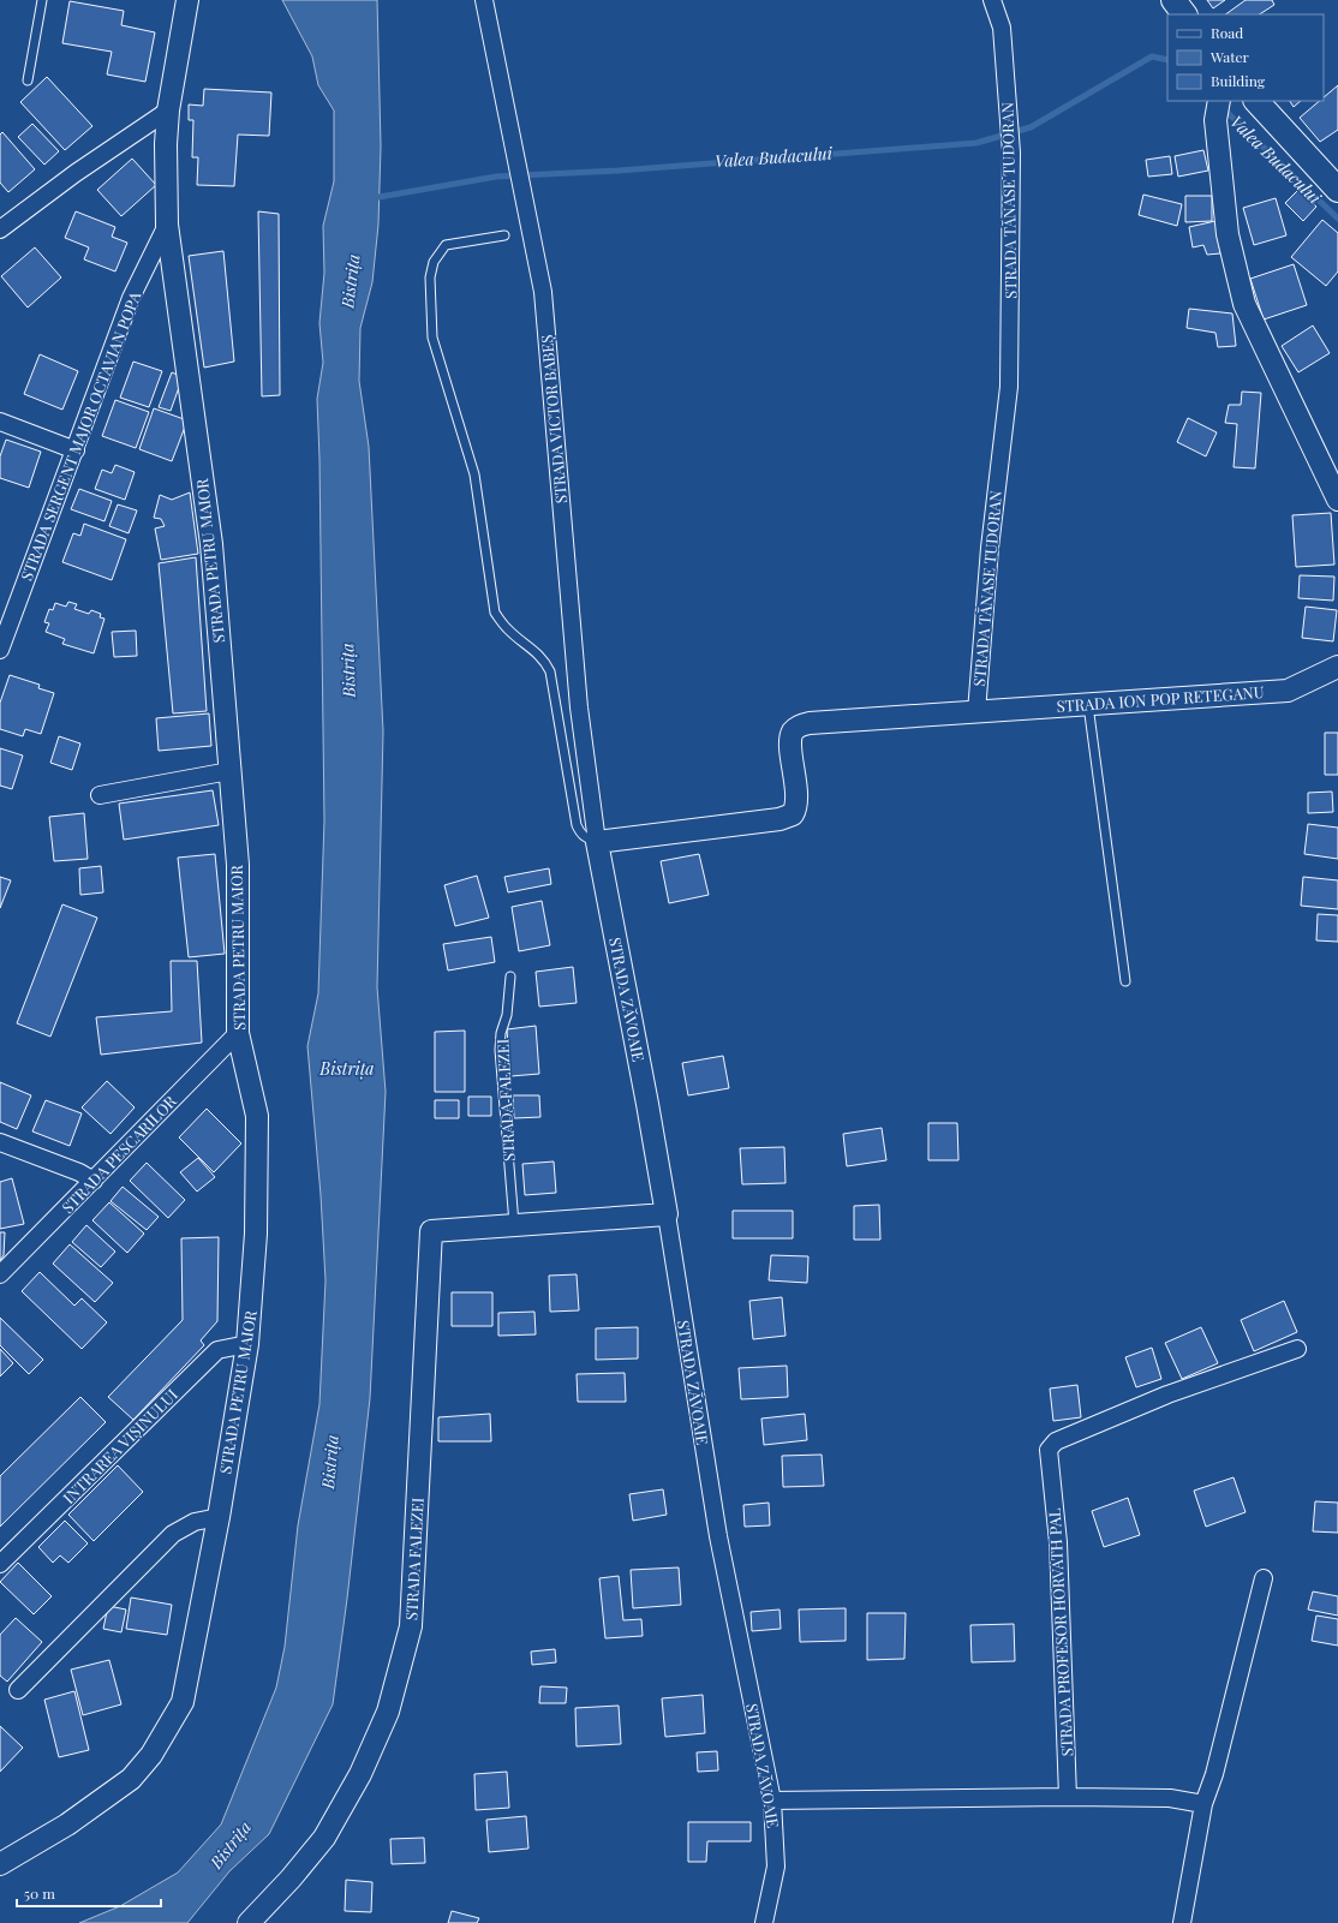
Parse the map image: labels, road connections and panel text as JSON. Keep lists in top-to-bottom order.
{
  "streets": {
    "street": [
      "STRADA TĂNASE TUDORAN",
      "STRADA VICTOR BABEȘ",
      "STRADA SERGENT MAJOR OCTAVIAN POPA",
      "STRADA PETRU MAIOR",
      "STRADA ION POP RETEGANU",
      "STRADA ZĂVOAIE",
      "STRADA FALEZEI",
      "STRADA PESCARILOR",
      "INTRAREA VIȘINULUI",
      "STRADA PROFESOR HORVATH PAL"
    ]
  },
  "crossings": [
    ["STRADA TĂNASE TUDORAN", "STRADA ION POP RETEGANU"],
    ["STRADA VICTOR BABEȘ", "STRADA ZĂVOAIE"],
    ["STRADA SERGENT MAJOR OCTAVIAN POPA", "STRADA PETRU MAIOR"],
    ["STRADA PETRU MAIOR", "STRADA PESCARILOR"],
    ["STRADA PETRU MAIOR", "INTRAREA VIȘINULUI"],
    ["STRADA ZĂVOAIE", "STRADA FALEZEI"]
  ],
  "water": ["Valea Budacului", "Bistrița"],
  "legend": ["Road", "Water", "Building"],
  "scale_bar": "50 m"
}
